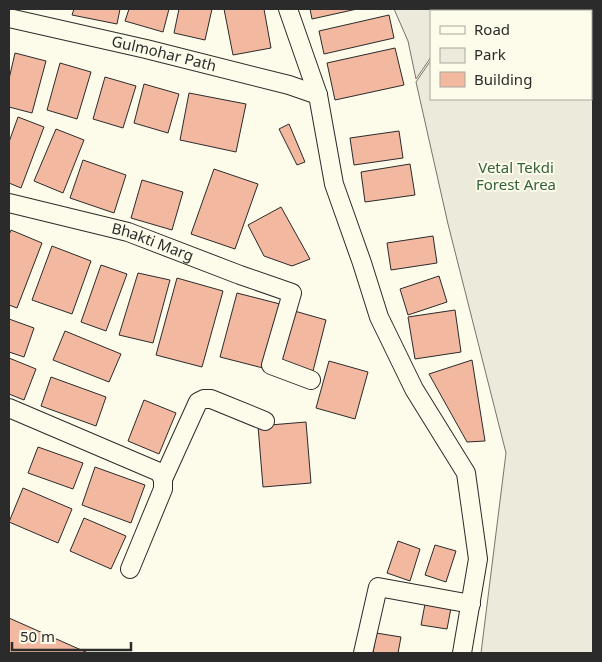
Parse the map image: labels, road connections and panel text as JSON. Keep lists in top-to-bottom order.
{
  "streets": {
    "street": ["Gulmohar Path", "Bhakti Marg"]
  },
  "parks": ["Vetal Tekdi Forest Area"],
  "legend": ["Road", "Park", "Building"],
  "scale_bar": "50 m"
}
